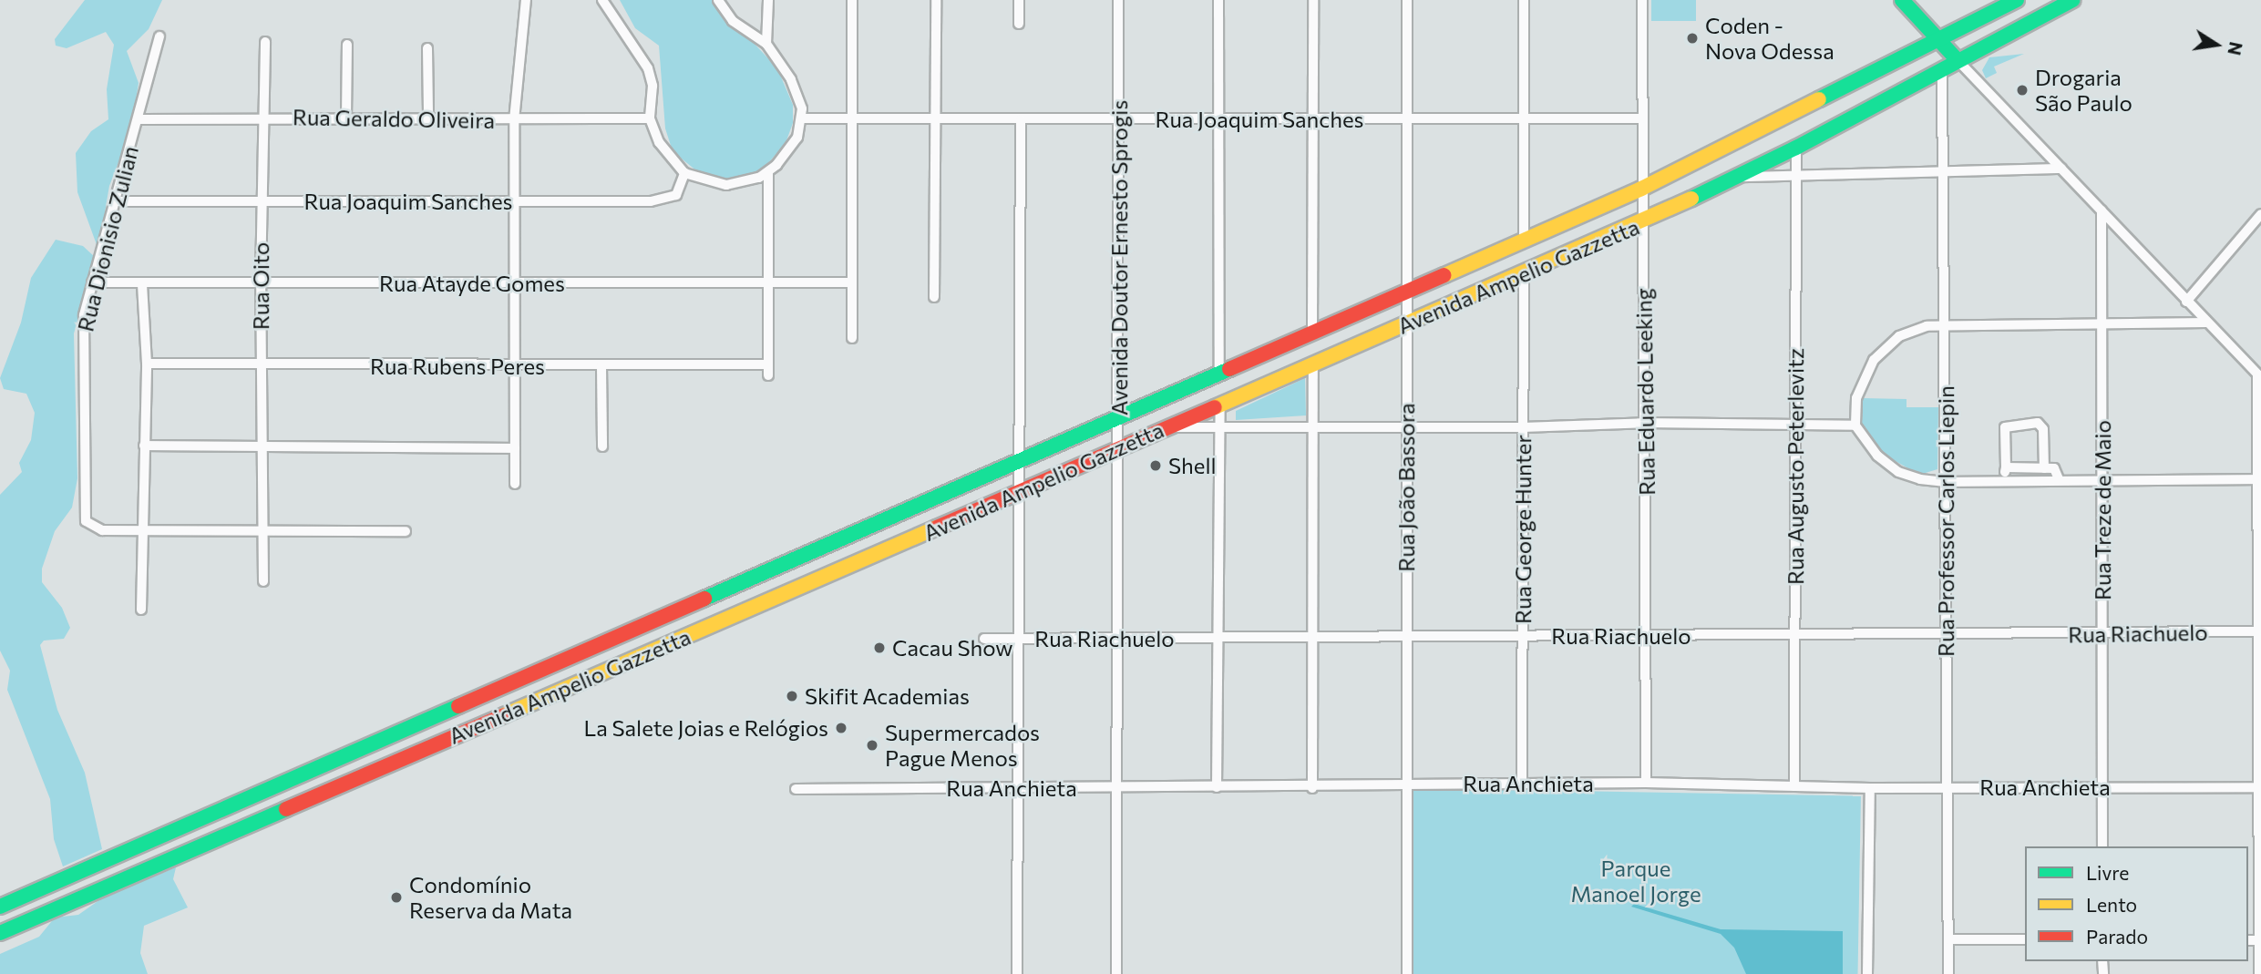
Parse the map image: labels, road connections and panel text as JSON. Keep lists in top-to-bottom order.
{
  "streets": {
    "main road": ["Avenida Ampelio Gazzetta"],
    "street": [
      "Rua Geraldo Oliveira",
      "Rua Joaquim Sanches",
      "Rua Dionisio Zulian",
      "Avenida Doutor Ernesto Sprogis",
      "Rua Atayde Gomes",
      "Rua Oito",
      "Rua Rubens Peres",
      "Rua Eduardo Leeking",
      "Rua Augusto Peterlevitz",
      "Rua João Bassora",
      "Rua Treze de Maio",
      "Rua Professor Carlos Liepin",
      "Rua George Hunter",
      "Rua Riachuelo",
      "Rua Anchieta"
    ]
  },
  "crossings": [
    ["Rua Geraldo Oliveira", "Rua Dionisio Zulian"],
    ["Rua Geraldo Oliveira", "Rua Oito"],
    ["Rua Joaquim Sanches", "Rua Dionisio Zulian"],
    ["Rua Joaquim Sanches", "Avenida Doutor Ernesto Sprogis"],
    ["Rua Joaquim Sanches", "Rua Oito"],
    ["Rua Joaquim Sanches", "Rua Eduardo Leeking"],
    ["Rua Joaquim Sanches", "Rua João Bassora"],
    ["Rua Dionisio Zulian", "Rua Atayde Gomes"],
    ["Avenida Doutor Ernesto Sprogis", "Avenida Ampelio Gazzetta"],
    ["Avenida Doutor Ernesto Sprogis", "Rua Riachuelo"],
    ["Avenida Doutor Ernesto Sprogis", "Rua Anchieta"],
    ["Avenida Ampelio Gazzetta", "Rua Eduardo Leeking"],
    ["Avenida Ampelio Gazzetta", "Rua Augusto Peterlevitz"],
    ["Avenida Ampelio Gazzetta", "Rua João Bassora"],
    ["Avenida Ampelio Gazzetta", "Rua Professor Carlos Liepin"],
    ["Avenida Ampelio Gazzetta", "Rua George Hunter"],
    ["Rua Atayde Gomes", "Rua Oito"],
    ["Rua Oito", "Rua Rubens Peres"],
    ["Rua Eduardo Leeking", "Rua Riachuelo"],
    ["Rua Eduardo Leeking", "Rua Anchieta"],
    ["Rua Augusto Peterlevitz", "Rua Riachuelo"],
    ["Rua Augusto Peterlevitz", "Rua Anchieta"],
    ["Rua João Bassora", "Rua Riachuelo"],
    ["Rua João Bassora", "Rua Anchieta"],
    ["Rua Treze de Maio", "Rua Riachuelo"],
    ["Rua Treze de Maio", "Rua Anchieta"],
    ["Rua Professor Carlos Liepin", "Rua Riachuelo"],
    ["Rua Professor Carlos Liepin", "Rua Anchieta"],
    ["Rua George Hunter", "Rua Riachuelo"],
    ["Rua George Hunter", "Rua Anchieta"]
  ],
  "parks": ["Parque Manoel Jorge"],
  "places": [
    "Coden - Nova Odessa",
    "Drogaria São Paulo",
    "Shell",
    "Cacau Show",
    "Skifit Academias",
    "La Salete Joias e Relógios",
    "Supermercados Pague Menos",
    "Condomínio Reserva da Mata"
  ],
  "legend": ["Livre", "Lento", "Parado"],
  "north": "right"
}
